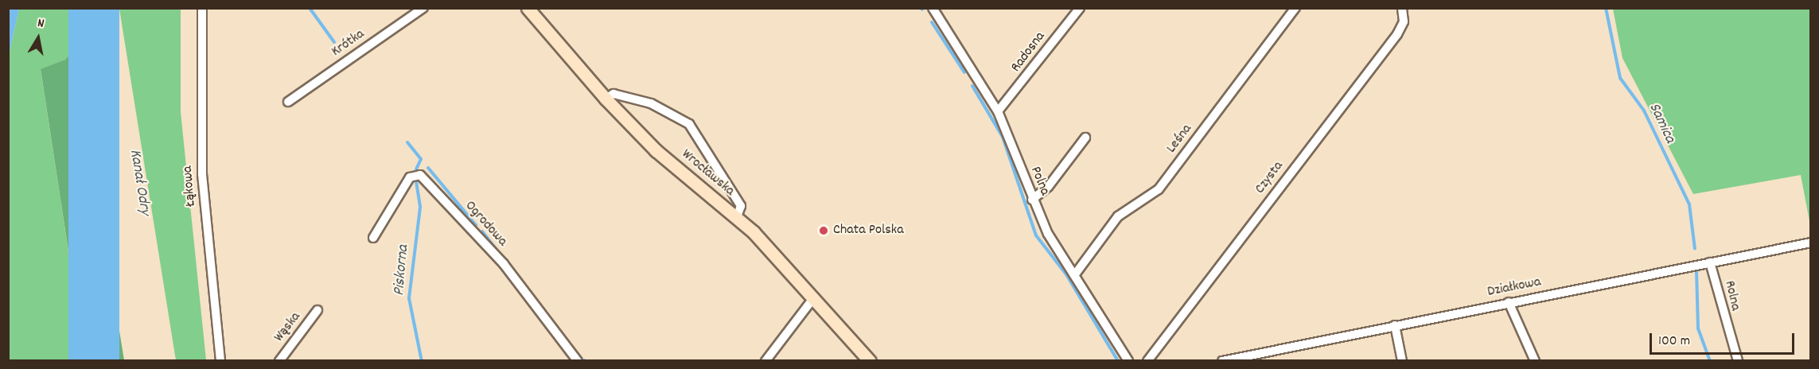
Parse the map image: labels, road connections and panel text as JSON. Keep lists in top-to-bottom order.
{
  "streets": {
    "main road": ["Wrocławska"],
    "street": [
      "Krótka",
      "Radosna",
      "Leśna",
      "Czysta",
      "Polna",
      "Łąkowa",
      "Ogrodowa",
      "Działkowa",
      "Rolna",
      "Wąska"
    ]
  },
  "crossings": [
    ["Radosna", "Polna"],
    ["Leśna", "Polna"],
    ["Działkowa", "Rolna"]
  ],
  "water": ["Samica", "Kanał Odry", "Piskorna"],
  "places": ["Chata Polska"],
  "scale_bar": "100 m",
  "north": "top"
}
